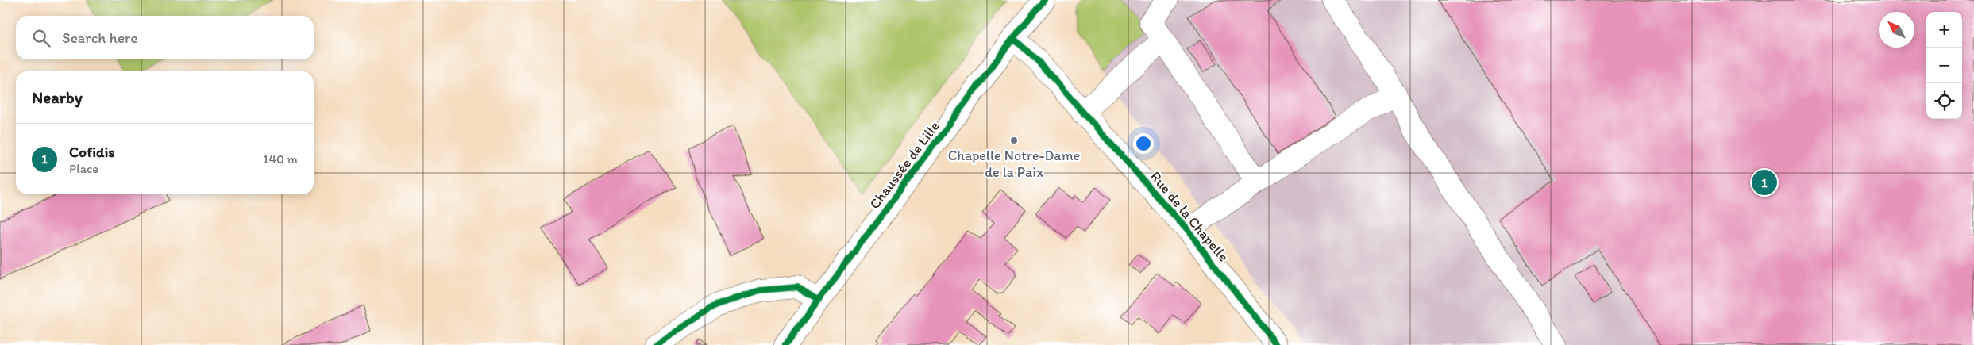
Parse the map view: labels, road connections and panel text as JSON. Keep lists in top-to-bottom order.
{
  "streets": {
    "street": ["Chaussée de Lille", "Rue de la Chapelle"]
  },
  "crossings": [
    ["Chaussée de Lille", "Rue de la Chapelle"]
  ],
  "places": ["Chapelle Notre-Dame de la Paix"],
  "north": "top left",
  "page": {
    "map_buttons": ["+", "−"],
    "search": "Search here",
    "heading": "Nearby",
    "list": [
      {
        "mark": "1",
        "name": "Cofidis",
        "note": "Place",
        "value": "140 m"
      }
    ],
    "pins": "1"
  }
}
